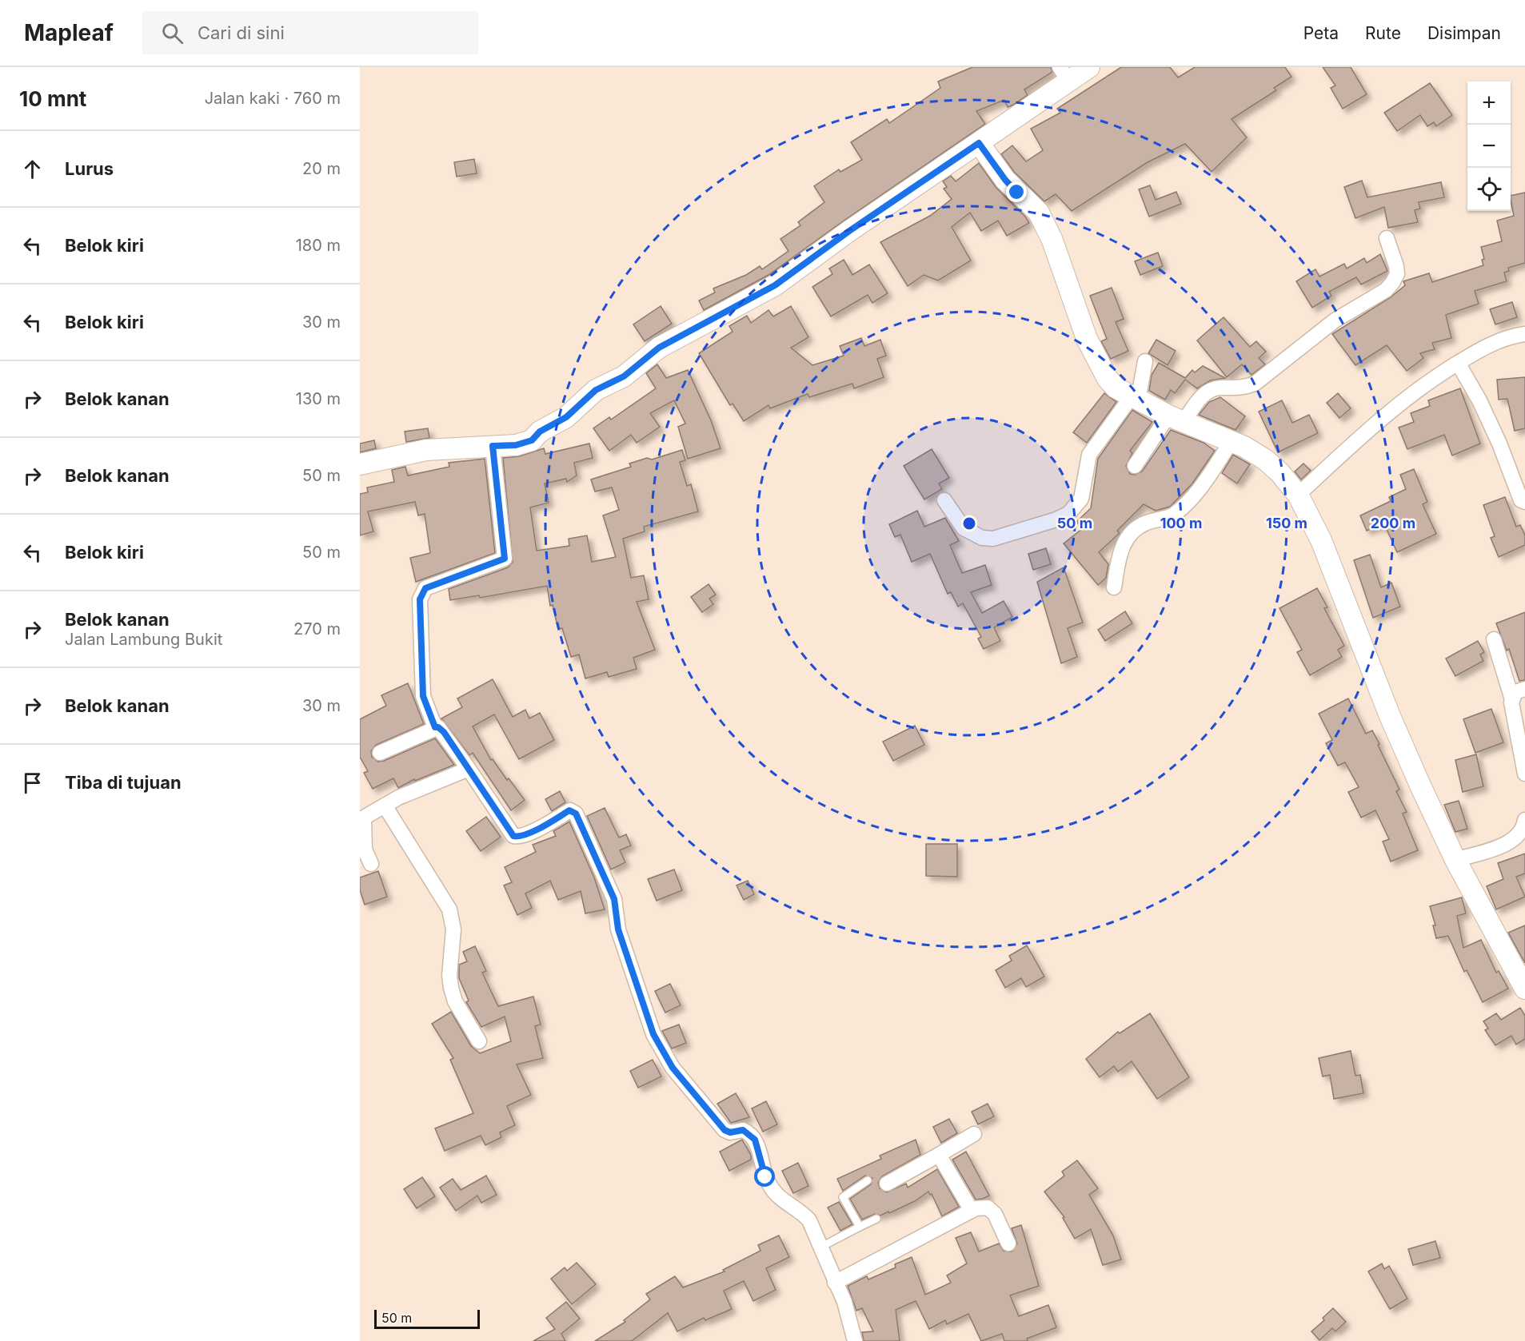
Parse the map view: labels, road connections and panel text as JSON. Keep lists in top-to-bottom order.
{
  "scale_bar": "50 m",
  "page": {
    "header": "Mapleaf",
    "search": "Cari di sini",
    "nav": ["Peta", "Rute", "Disimpan"],
    "heading": ["10 mnt", "Jalan kaki · 760 m"],
    "map_buttons": ["+", "−"],
    "list": [
      ["Lurus", "20 m"],
      ["Belok kiri", "180 m"],
      ["Belok kiri", "30 m"],
      ["Belok kanan", "130 m"],
      ["Belok kanan", "50 m"],
      ["Belok kiri", "50 m"],
      ["Belok kanan", "Jalan Lambung Bukit", "270 m"],
      ["Belok kanan", "30 m"],
      "Tiba di tujuan"
    ],
    "scale": "50 m"
  },
  "rings": [
    "50 m",
    "100 m",
    "150 m",
    "200 m"
  ]
}
